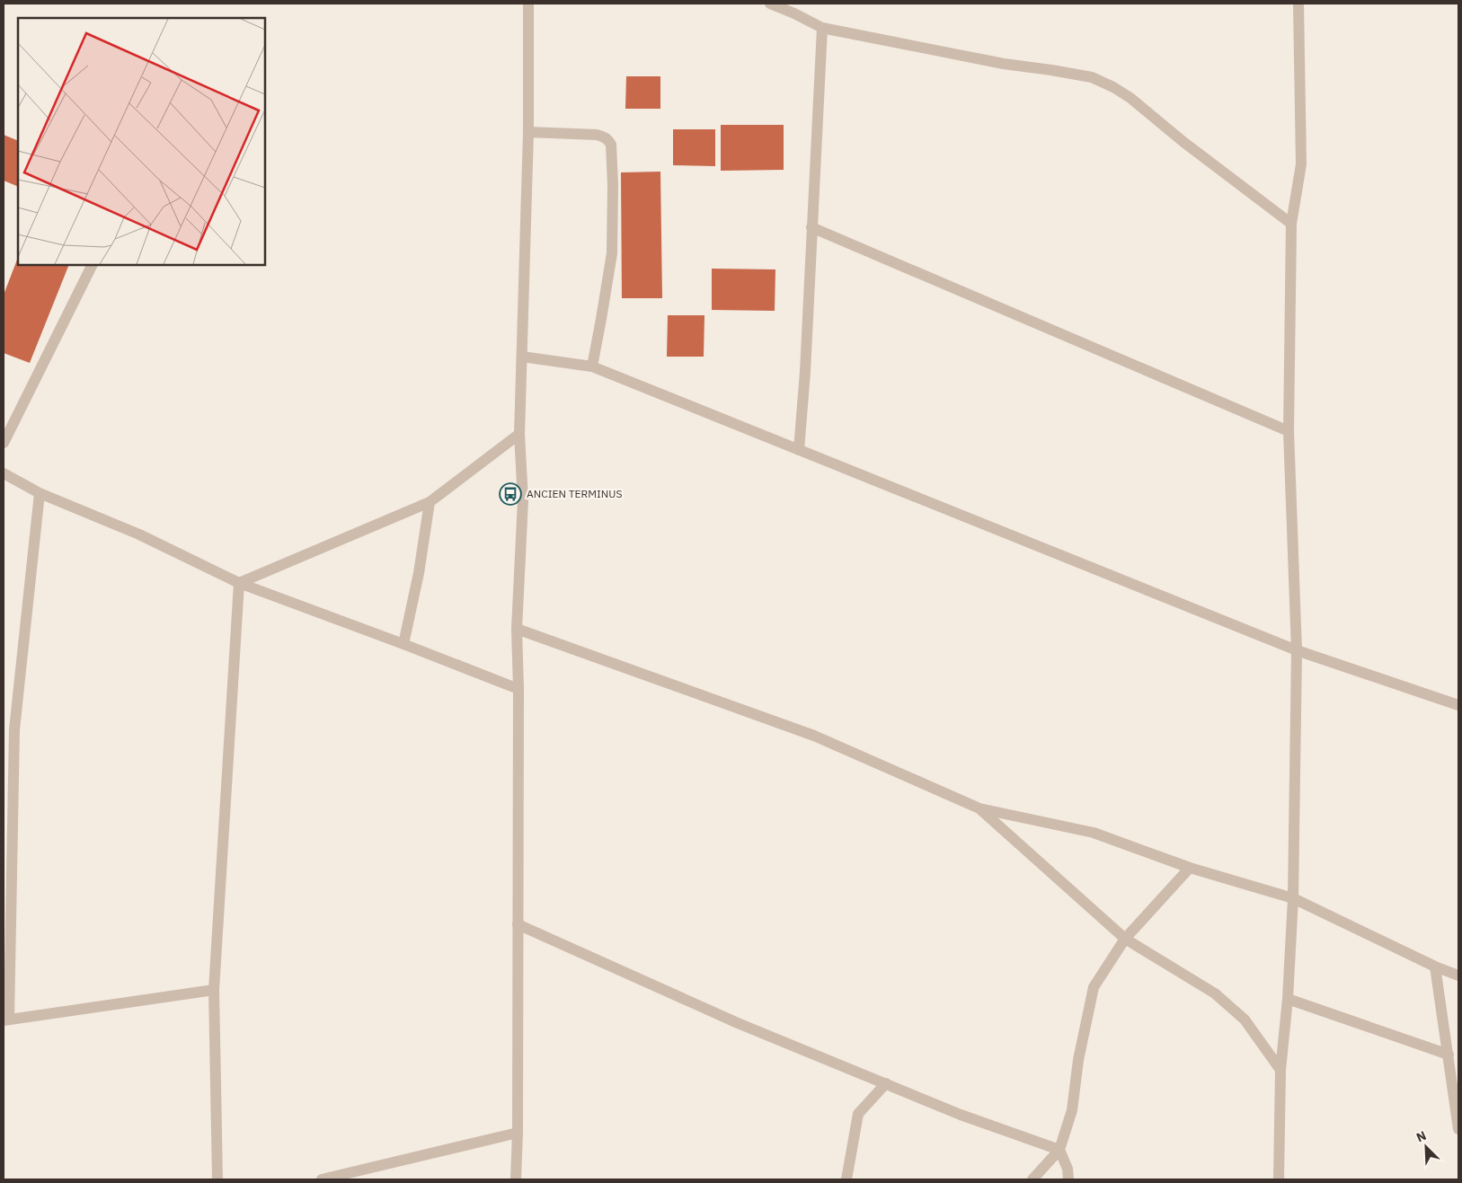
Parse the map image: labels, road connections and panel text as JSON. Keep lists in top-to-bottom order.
{
  "places": {
    "bus stop": ["ANCIEN TERMINUS"]
  },
  "north": "top left"
}
